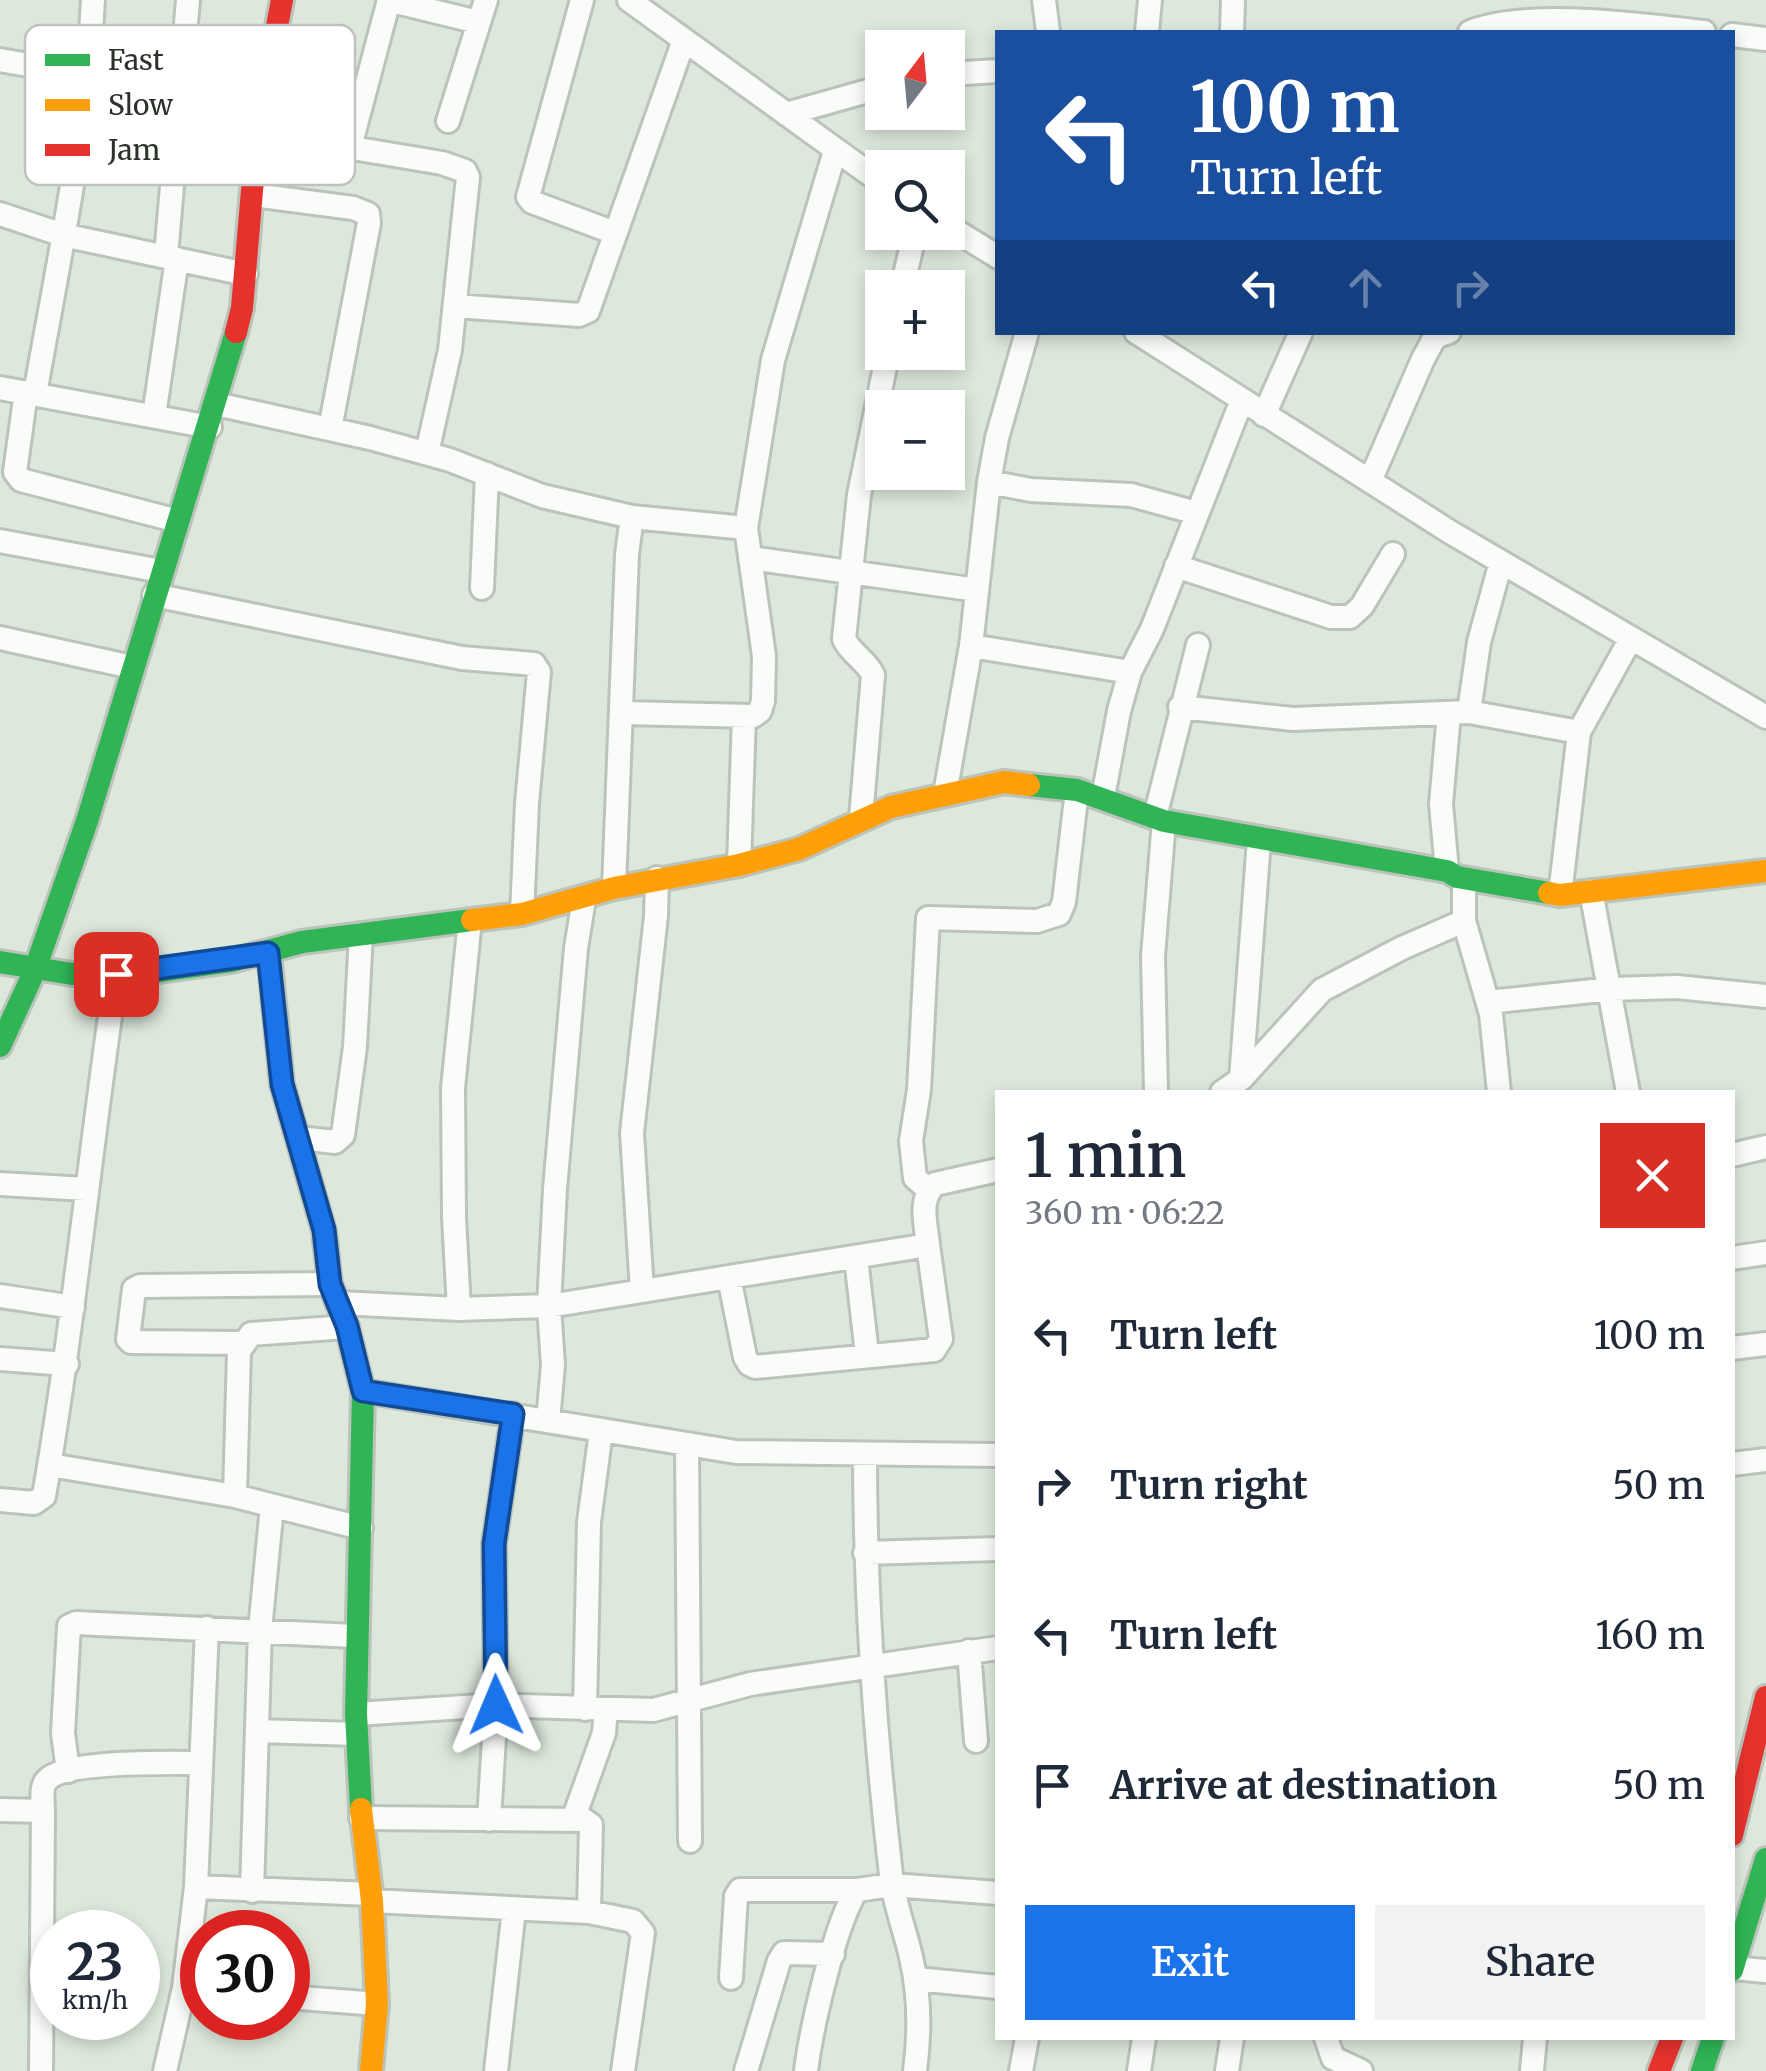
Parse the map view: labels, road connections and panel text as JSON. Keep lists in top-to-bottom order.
{
  "legend": ["Fast", "Slow", "Jam"],
  "north": "top",
  "page": {
    "map_buttons": ["+", "−"],
    "turn": ["100 m", "Turn left"],
    "heading": ["1 min", "360 m · 06:22"],
    "list": [
      {
        "name": "Turn left",
        "value": "100 m"
      },
      {
        "name": "Turn right",
        "value": "50 m"
      },
      {
        "name": "Turn left",
        "value": "160 m"
      },
      {
        "name": "Arrive at destination",
        "value": "50 m"
      }
    ],
    "buttons": ["Exit", "Share"],
    "speed": "23 km/h",
    "limit": "30"
  }
}
